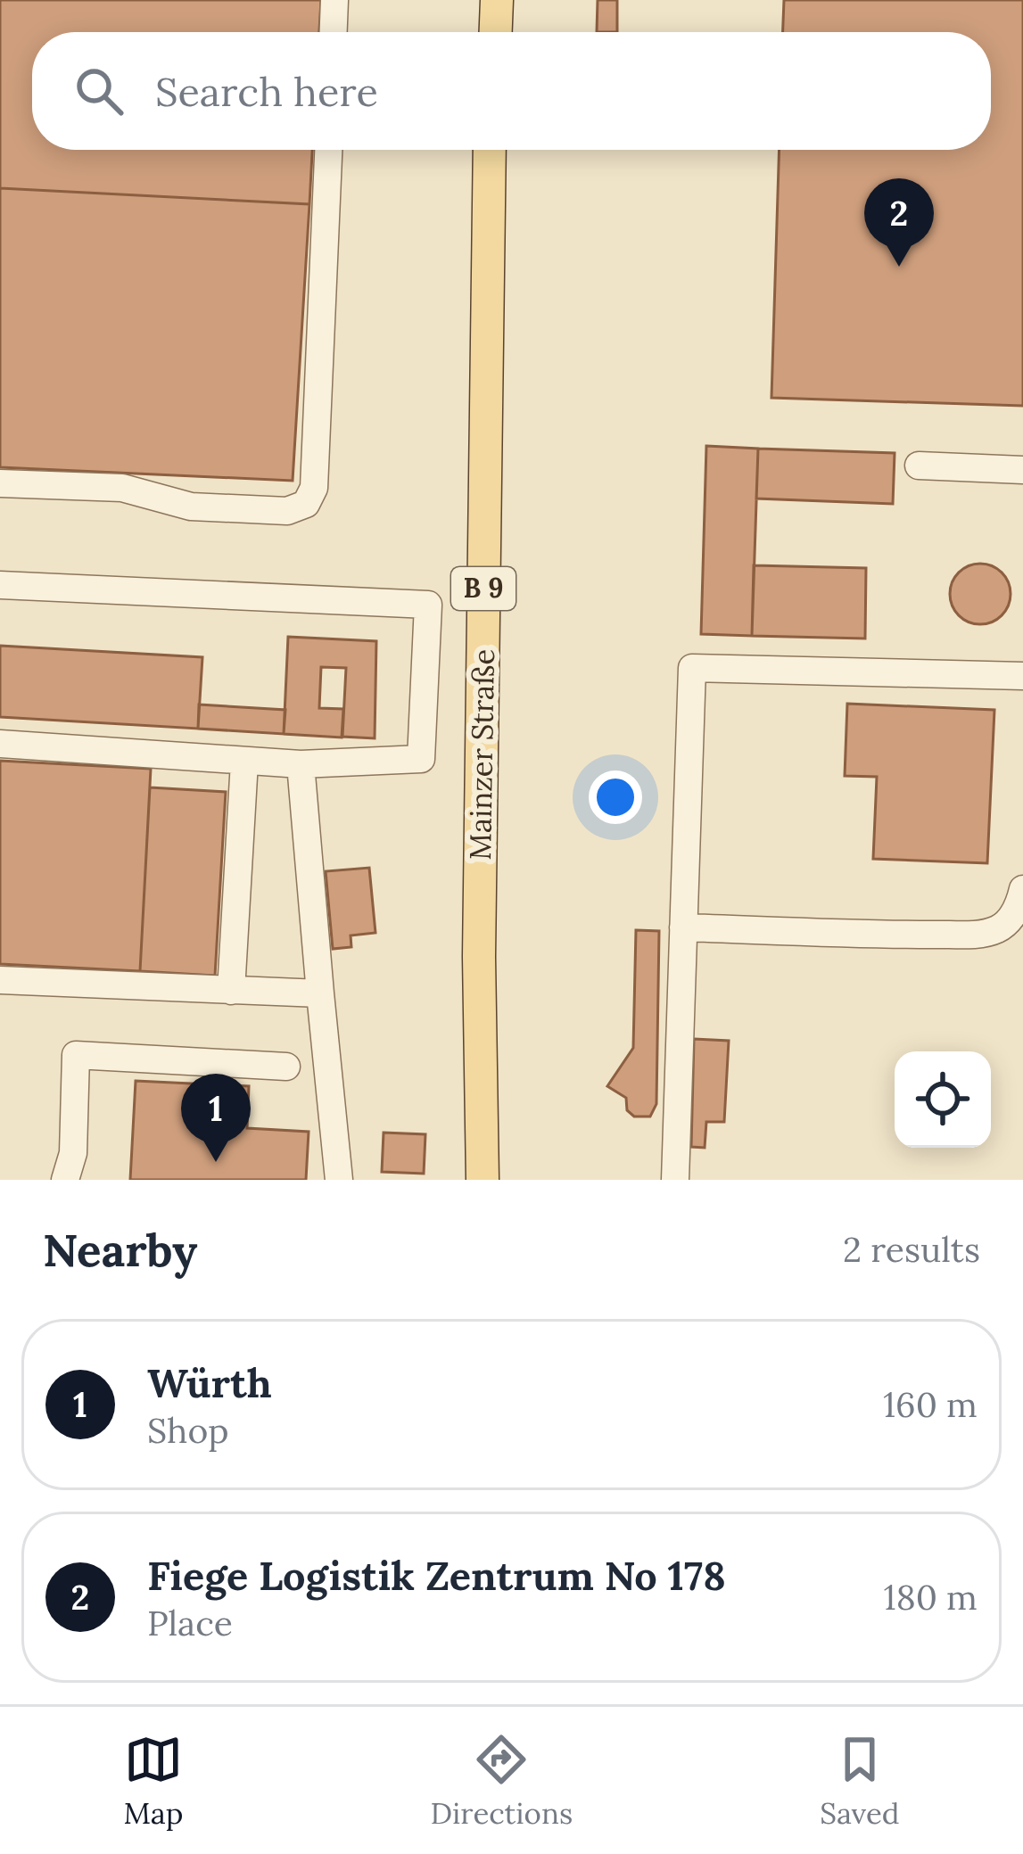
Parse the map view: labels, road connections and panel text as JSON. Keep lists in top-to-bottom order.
{
  "streets": {
    "main road": ["B 9", "Mainzer Straße"]
  },
  "page": {
    "search": "Search here",
    "pins": ["2", "1"],
    "heading": ["Nearby", "2 results"],
    "list": [
      {
        "mark": "1",
        "name": "Würth",
        "note": "Shop",
        "value": "160 m"
      },
      {
        "mark": "2",
        "name": "Fiege Logistik Zentrum No 178",
        "note": "Place",
        "value": "180 m"
      }
    ],
    "nav": ["Map", "Directions", "Saved"]
  }
}
